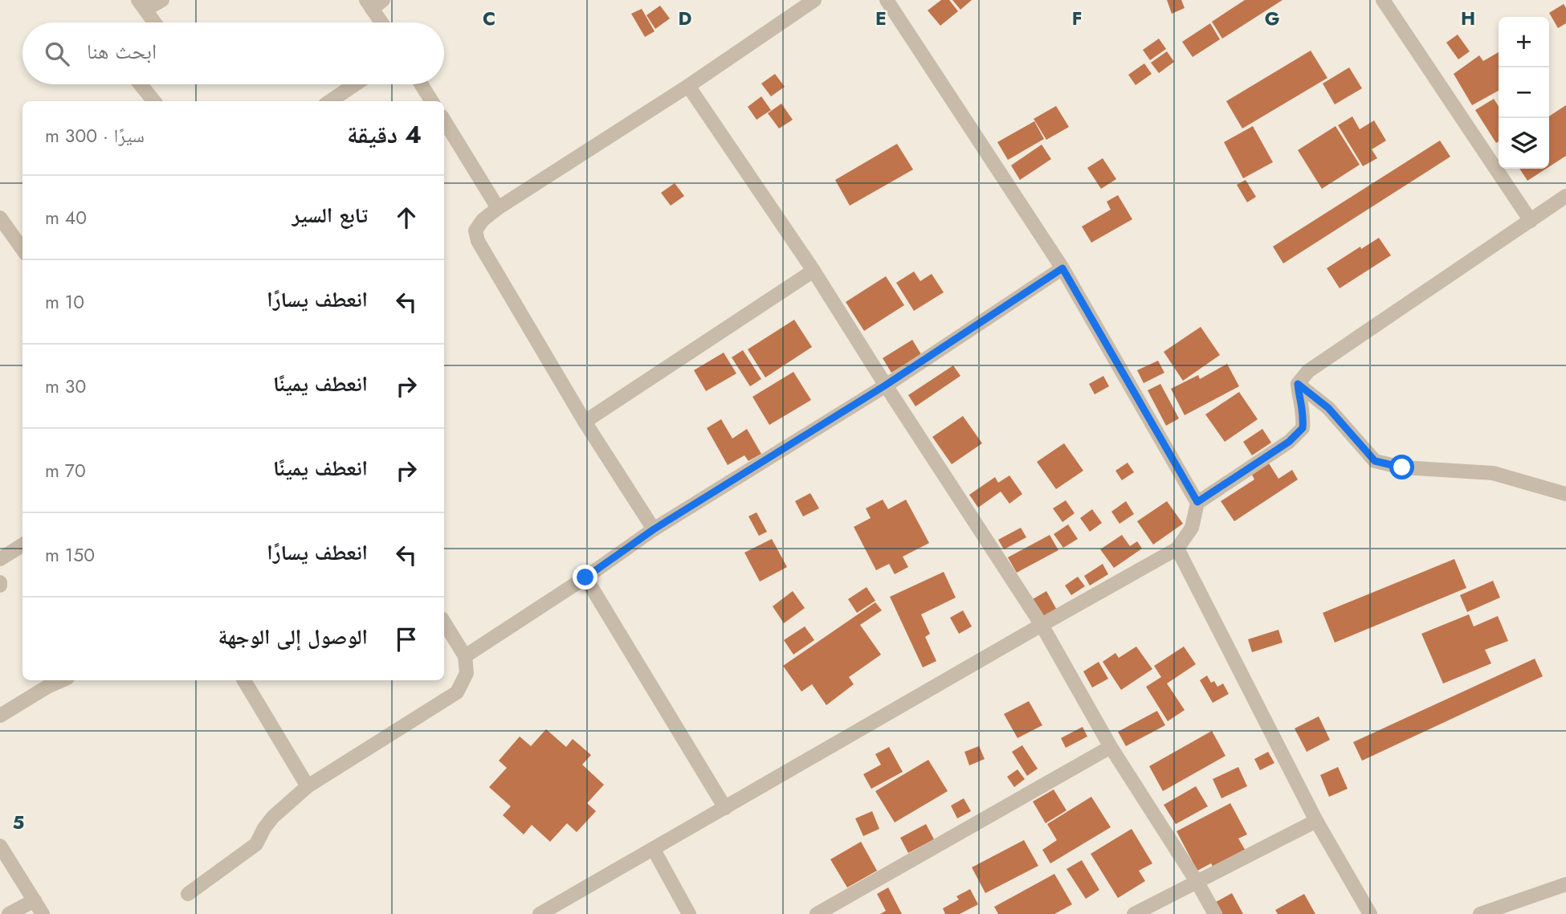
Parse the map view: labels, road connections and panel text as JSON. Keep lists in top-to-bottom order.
{
  "page": {
    "map_buttons": ["+", "−"],
    "search": "ابحث هنا",
    "heading": ["4 دقيقة", "سيرًا · 300 m"],
    "list": [
      ["تابع السير", "40 m"],
      ["انعطف يسارًا", "10 m"],
      ["انعطف يمينًا", "30 m"],
      ["انعطف يمينًا", "70 m"],
      ["انعطف يسارًا", "150 m"],
      "الوصول إلى الوجهة"
    ]
  },
  "grid": {
    "columns": [
      "C",
      "D",
      "E",
      "F",
      "G",
      "H"
    ],
    "rows": ["5"]
  }
}
